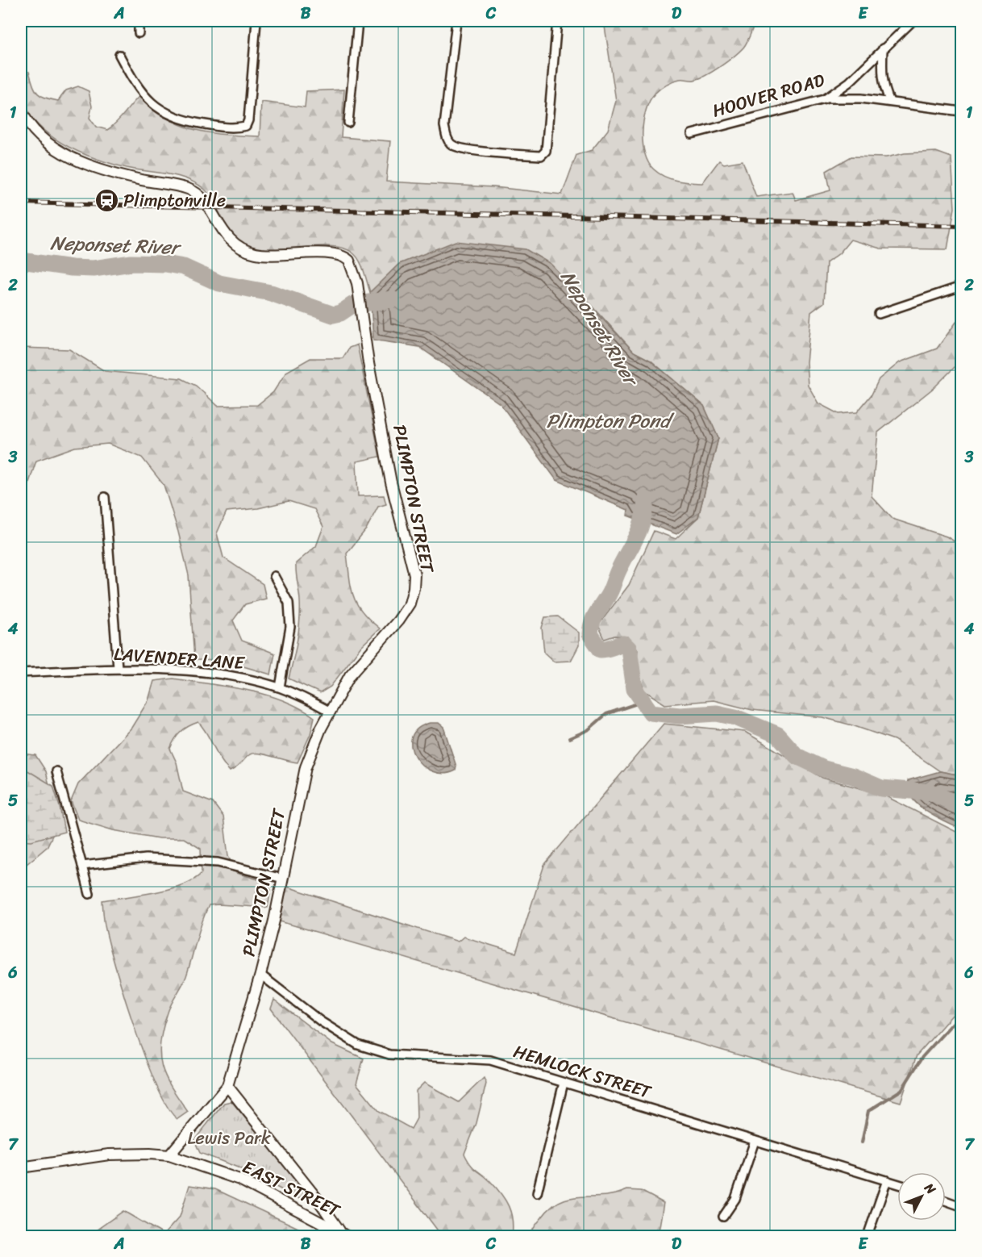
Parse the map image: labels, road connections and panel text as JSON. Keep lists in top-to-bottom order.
{
  "streets": {
    "street": [
      "HOOVER ROAD",
      "PLIMPTON STREET",
      "LAVENDER LANE",
      "HEMLOCK STREET",
      "EAST STREET"
    ]
  },
  "crossings": [
    ["PLIMPTON STREET", "LAVENDER LANE"],
    ["PLIMPTON STREET", "HEMLOCK STREET"],
    ["PLIMPTON STREET", "EAST STREET"]
  ],
  "water": ["Neponset River", "Plimpton Pond"],
  "parks": ["Lewis Park"],
  "places": {
    "station": ["Plimptonville"]
  },
  "north": "top right",
  "grid": {
    "columns": [
      "A",
      "B",
      "C",
      "D",
      "E"
    ],
    "rows": [
      "1",
      "2",
      "3",
      "4",
      "5",
      "6",
      "7"
    ]
  }
}
